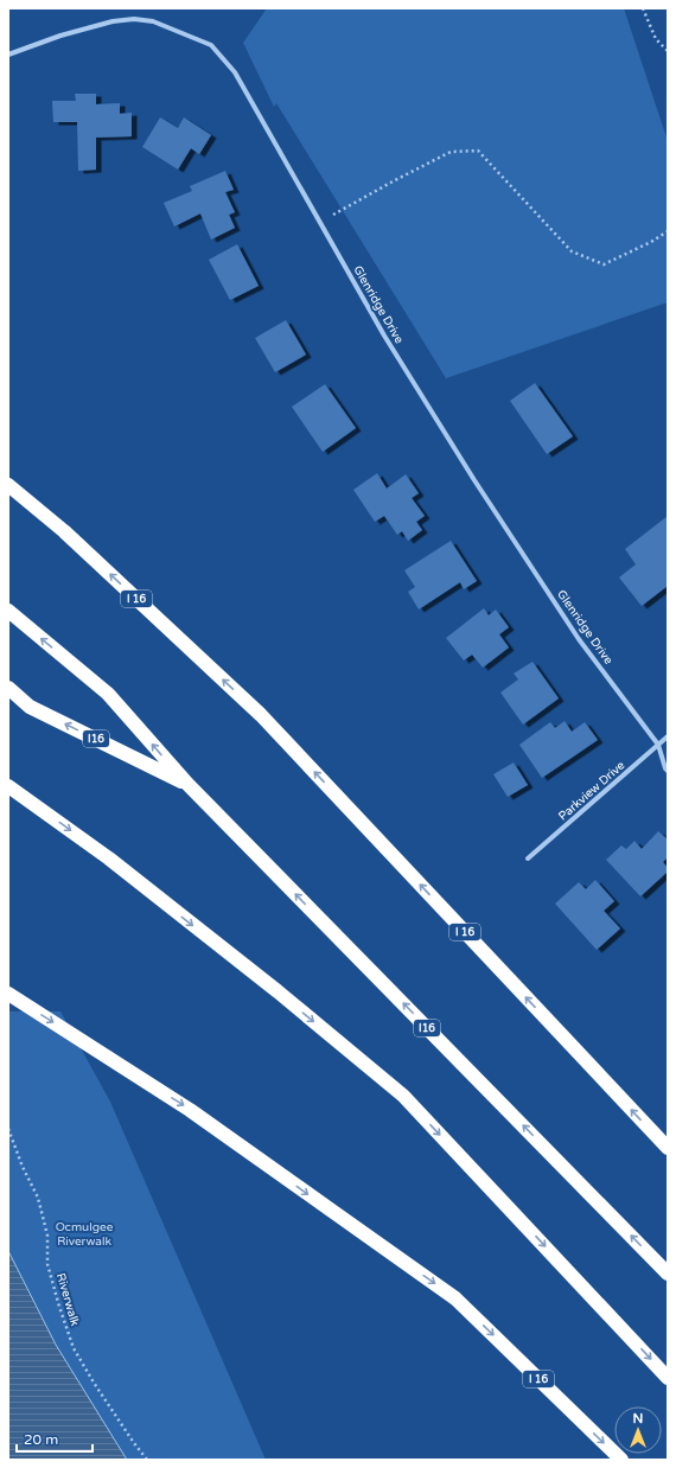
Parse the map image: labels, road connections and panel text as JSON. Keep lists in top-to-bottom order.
{
  "streets": {
    "highway": ["I 16", "I16"],
    "street": ["Glenridge Drive", "Parkview Drive"],
    "path": ["Riverwalk"]
  },
  "crossings": [
    ["Glenridge Drive", "Parkview Drive"]
  ],
  "parks": ["Ocmulgee Riverwalk"],
  "scale_bar": "20 m",
  "north": "top"
}
